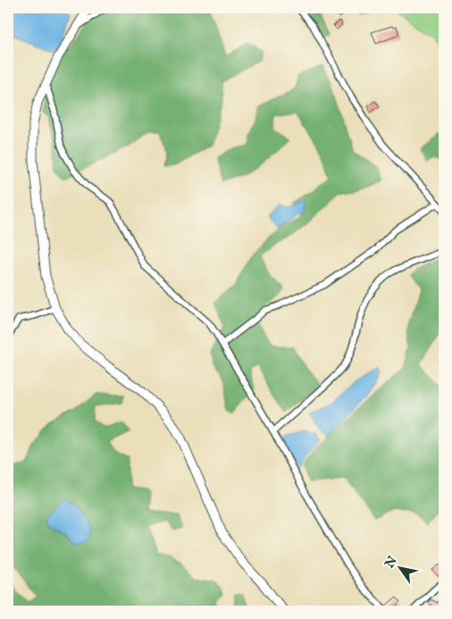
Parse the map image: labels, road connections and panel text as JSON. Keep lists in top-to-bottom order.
{
  "north": "top left"
}
